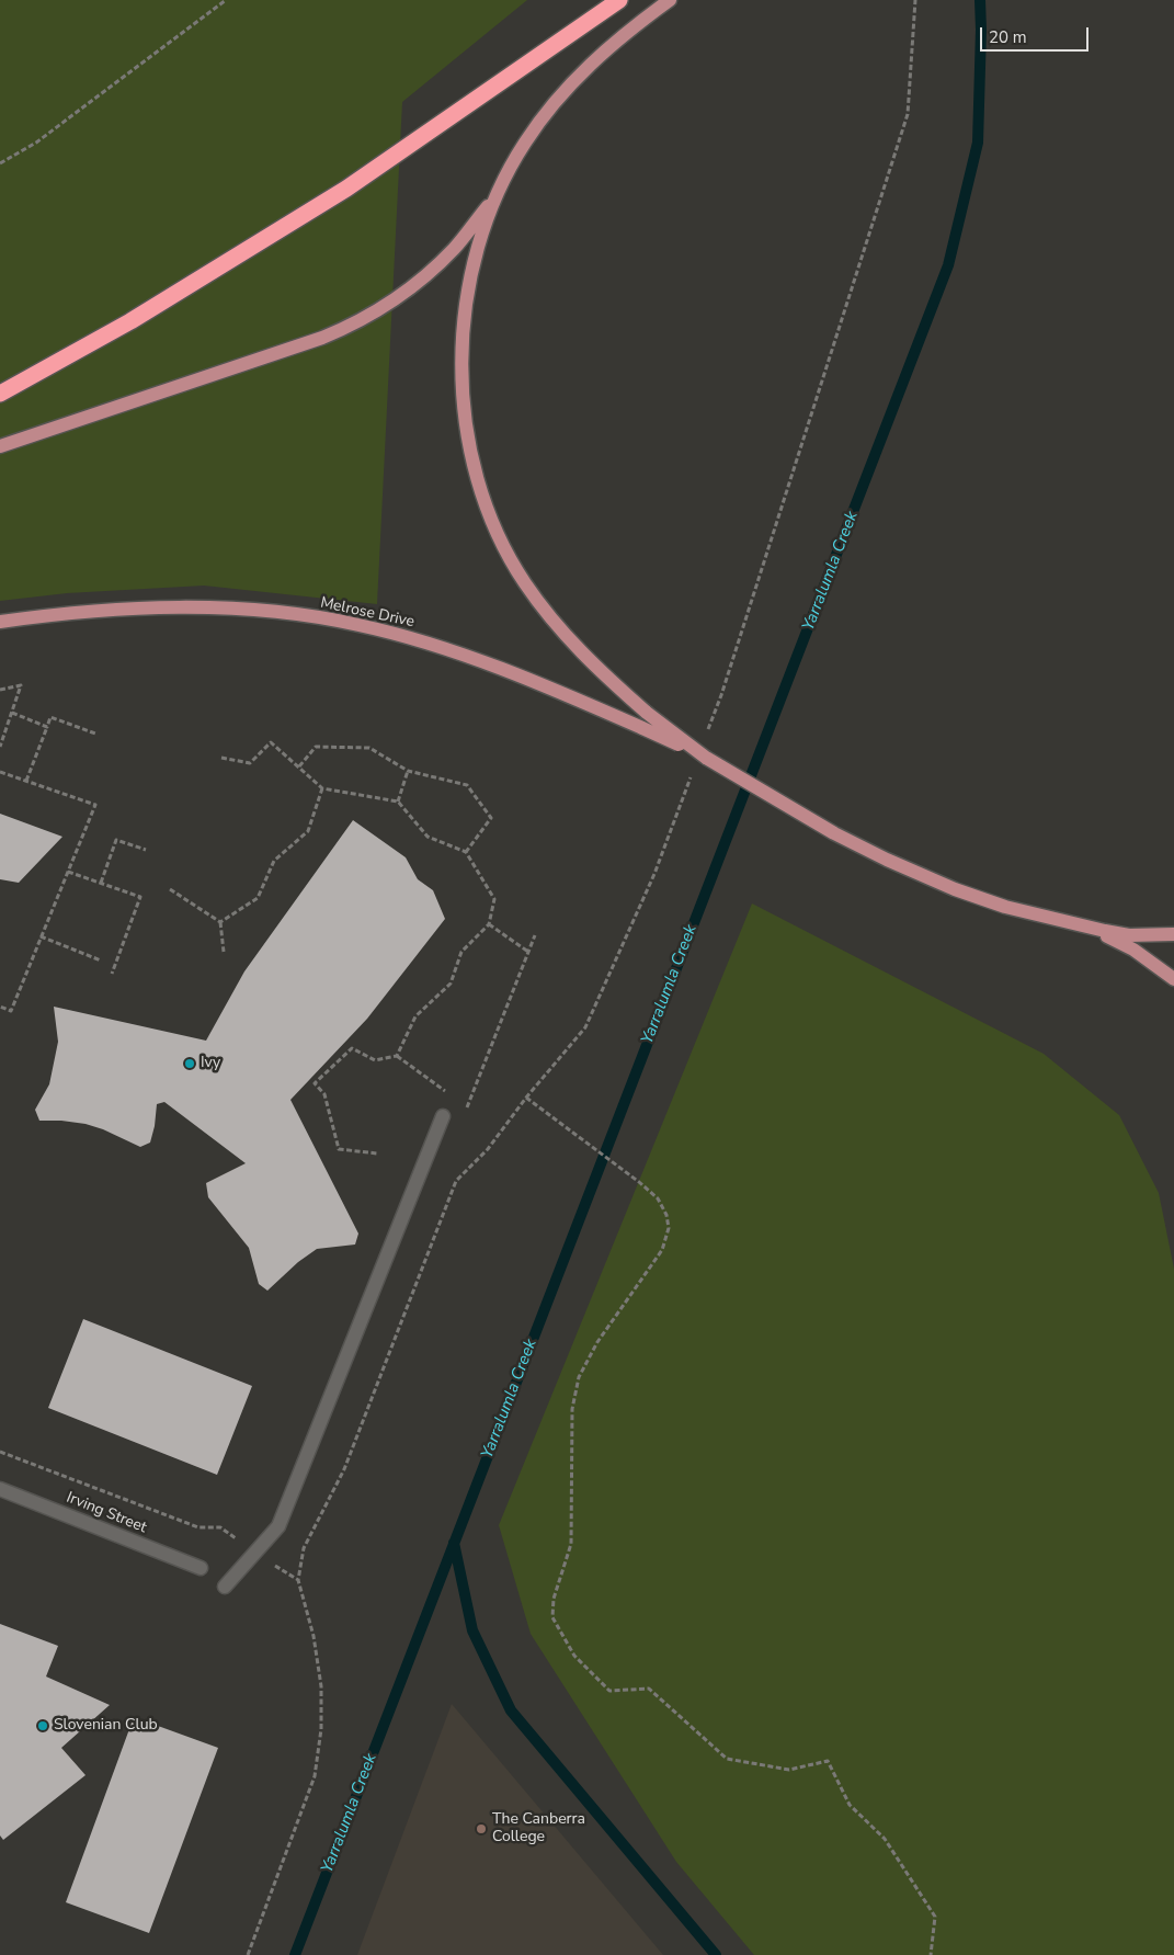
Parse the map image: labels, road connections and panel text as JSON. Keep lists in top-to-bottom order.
{
  "streets": {
    "main road": ["Melrose Drive"],
    "street": ["Irving Street"]
  },
  "water": ["Yarralumla Creek"],
  "places": ["Ivy", "Slovenian Club", "The Canberra College"],
  "scale_bar": "20 m"
}
